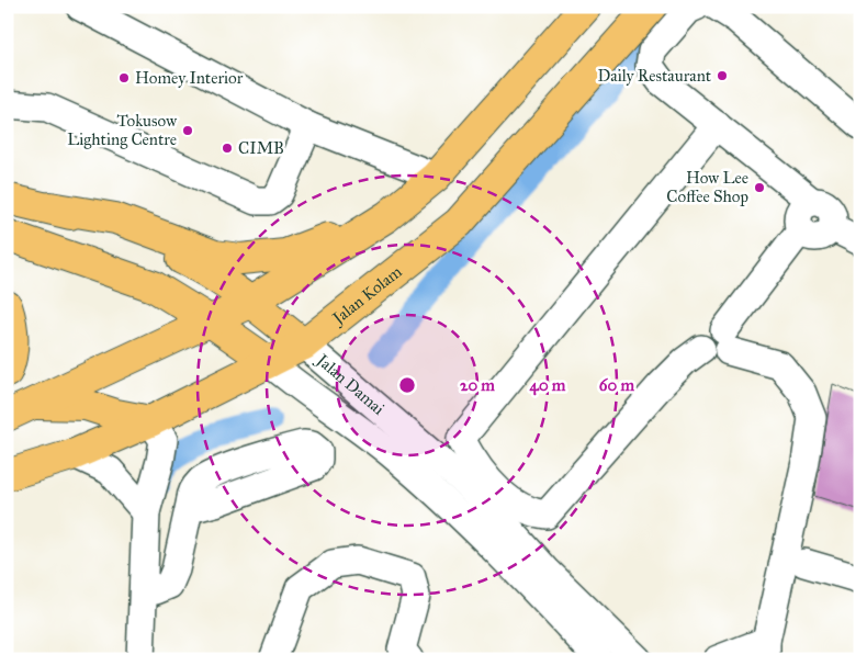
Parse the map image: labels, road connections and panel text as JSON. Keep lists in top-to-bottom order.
{
  "streets": {
    "main road": ["Jalan Kolam", "Jalan Damai"]
  },
  "crossings": [
    ["Jalan Kolam", "Jalan Damai"]
  ],
  "places": [
    "Daily Restaurant",
    "Homey Interior",
    "Tokusow Lighting Centre",
    "CIMB",
    "How Lee Coffee Shop"
  ],
  "rings": ["20 m", "40 m", "60 m"]
}
